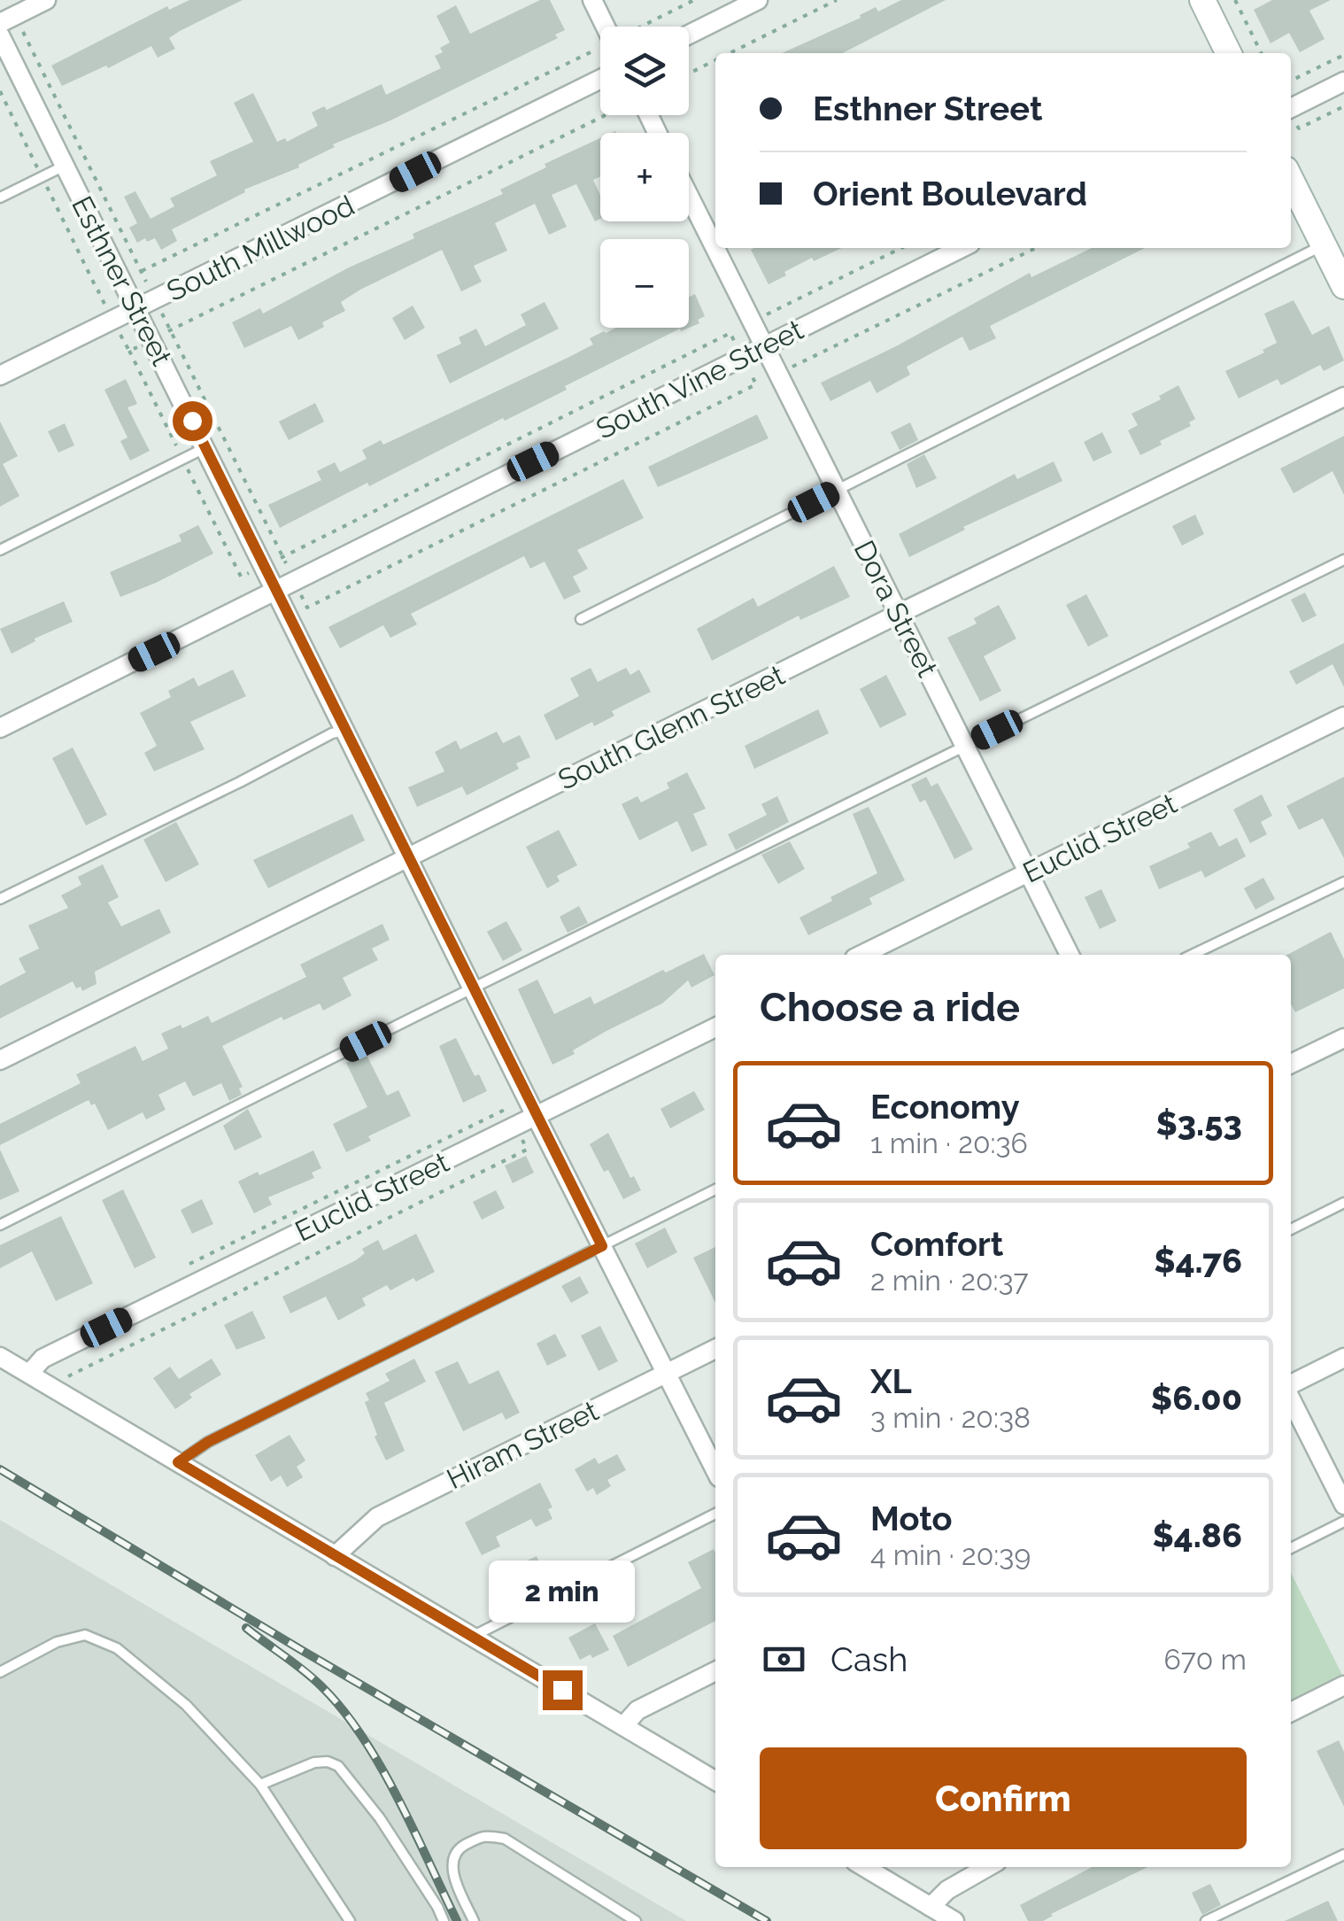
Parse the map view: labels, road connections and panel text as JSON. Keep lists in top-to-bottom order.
{
  "streets": {
    "street": [
      "South Millwood",
      "Esthner Street",
      "South Vine Street",
      "Dora Street",
      "South Glenn Street",
      "Euclid Street",
      "Hiram Street"
    ]
  },
  "crossings": [
    ["South Millwood", "Esthner Street"],
    ["Esthner Street", "South Vine Street"],
    ["Esthner Street", "South Glenn Street"],
    ["Esthner Street", "Euclid Street"],
    ["Esthner Street", "Hiram Street"],
    ["South Vine Street", "Dora Street"],
    ["Dora Street", "South Glenn Street"],
    ["Dora Street", "Euclid Street"]
  ],
  "page": {
    "map_buttons": ["+", "−"],
    "banner": ["Esthner Street", "Orient Boulevard"],
    "heading": "Choose a ride",
    "list": [
      {
        "name": "Economy",
        "note": "1 min · 20:36",
        "value": "$3.53"
      },
      {
        "name": "Comfort",
        "note": "2 min · 20:37",
        "value": "$4.76"
      },
      {
        "name": "XL",
        "note": "3 min · 20:38",
        "value": "$6.00"
      },
      {
        "name": "Moto",
        "note": "4 min · 20:39",
        "value": "$4.86"
      }
    ],
    "bubble": "2 min",
    "pay": ["Cash", "670 m"],
    "buttons": "Confirm"
  }
}
